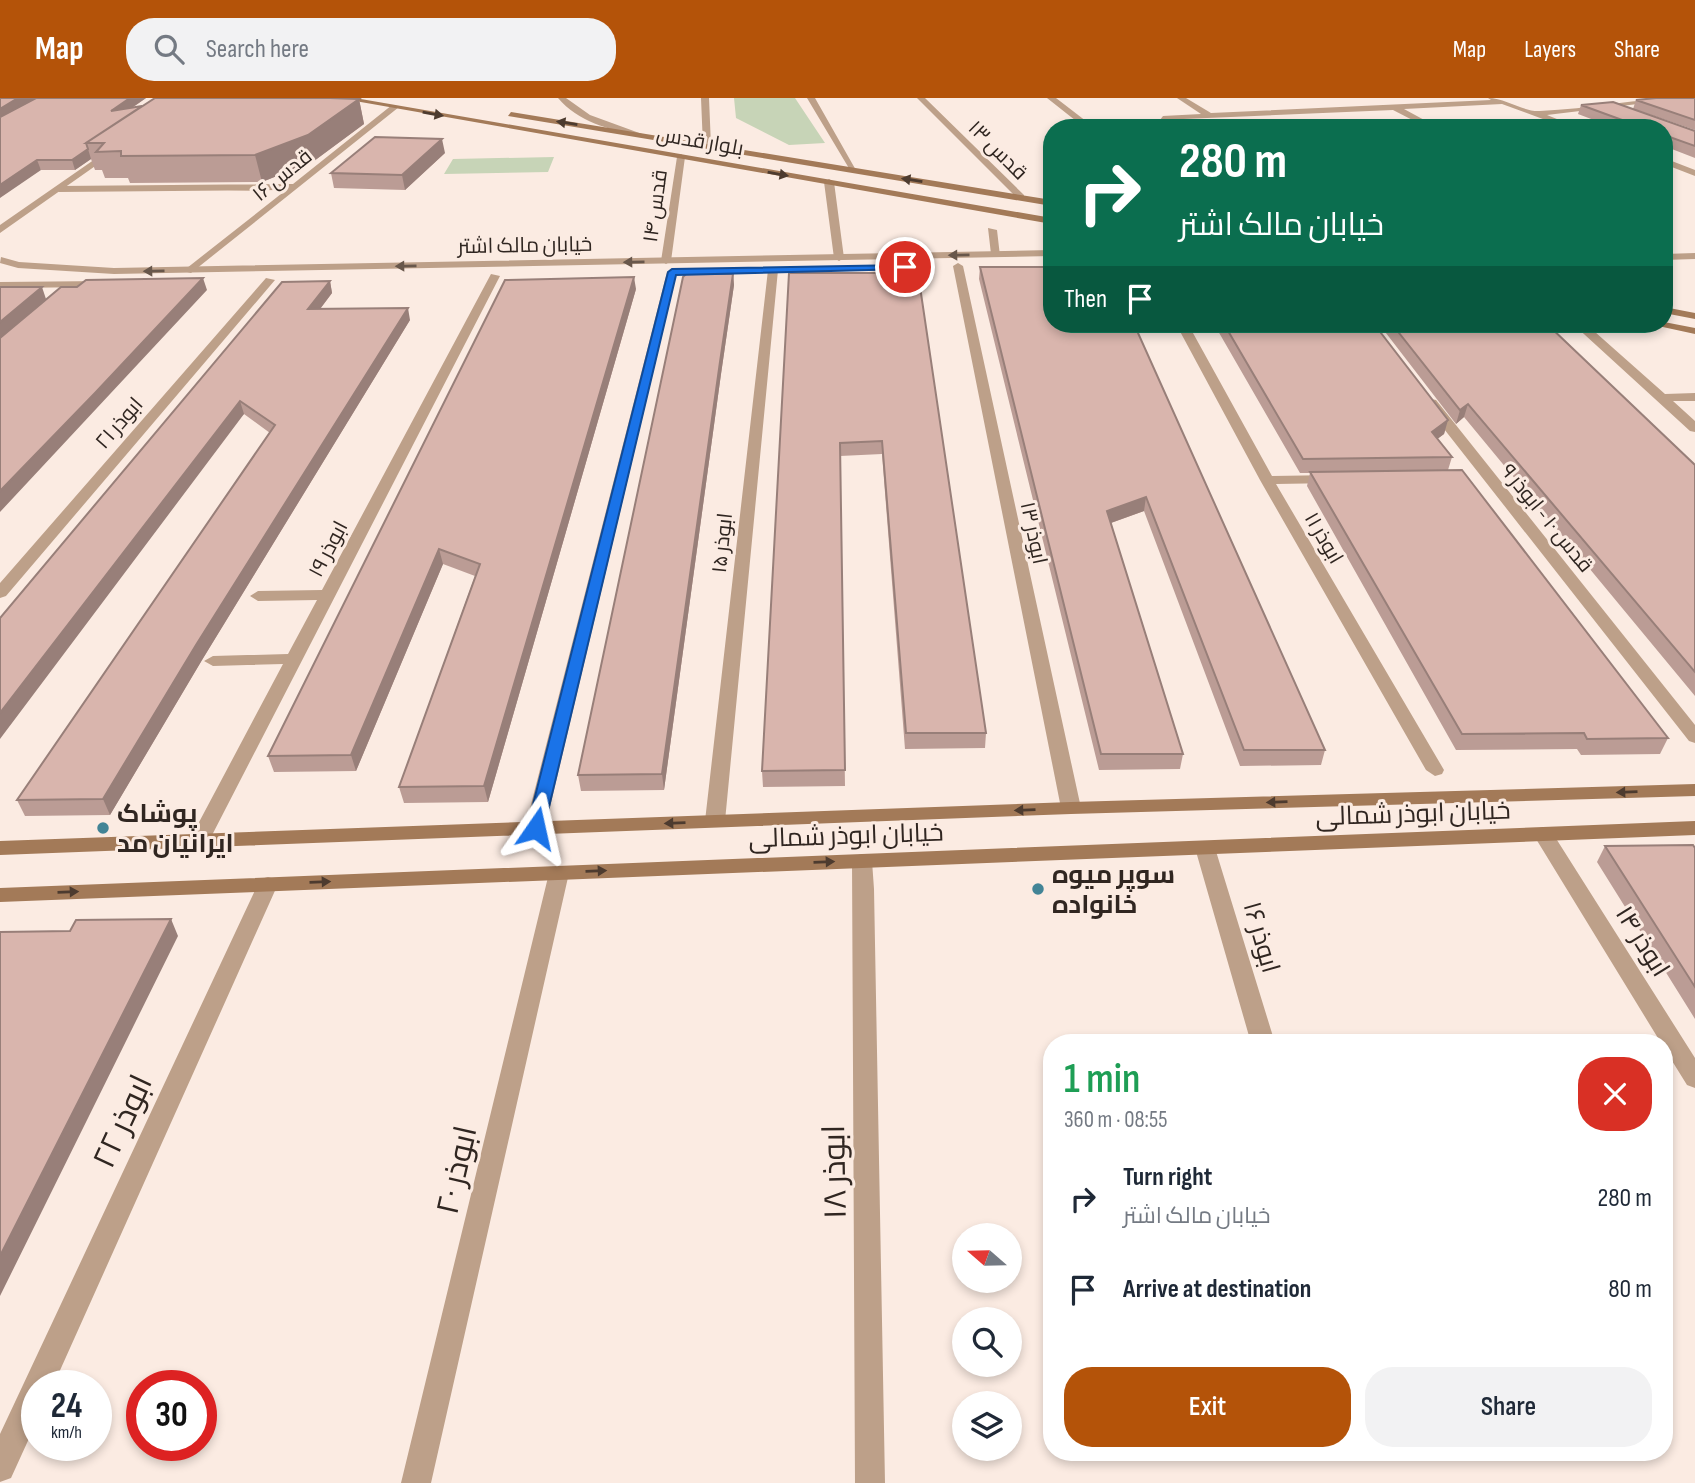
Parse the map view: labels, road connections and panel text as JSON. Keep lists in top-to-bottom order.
{
  "streets": {
    "main road": ["بلوار قدس", "خیابان ابوذر شمالی"],
    "street": [
      "قدس ۱۳",
      "قدس ۱۶",
      "قدس ۱۴",
      "خیابان مالک اشتر",
      "ابوذر ۲۱",
      "قدس ۱۰ - ابوذر ۹",
      "ابوذر ۱۳",
      "ابوذر ۱۱",
      "ابوذر ۱۵",
      "ابوذر ۱۹",
      "ابوذر ۱۶",
      "ابوذر ۱۴",
      "ابوذر ۲۲",
      "ابوذر ۲۰",
      "ابوذر ۱۸"
    ]
  },
  "crossings": [
    ["بلوار قدس", "قدس ۱۳"],
    ["بلوار قدس", "قدس ۱۶"],
    ["بلوار قدس", "قدس ۱۴"],
    ["قدس ۱۶", "خیابان مالک اشتر"],
    ["قدس ۱۴", "خیابان مالک اشتر"],
    ["قدس ۱۴", "خیابان ابوذر شمالی"],
    ["خیابان مالک اشتر", "ابوذر ۲۱"],
    ["خیابان مالک اشتر", "ابوذر ۱۳"],
    ["خیابان مالک اشتر", "ابوذر ۱۵"],
    ["خیابان مالک اشتر", "ابوذر ۱۹"],
    ["ابوذر ۱۳", "خیابان ابوذر شمالی"],
    ["ابوذر ۱۵", "خیابان ابوذر شمالی"],
    ["ابوذر ۱۹", "خیابان ابوذر شمالی"],
    ["خیابان ابوذر شمالی", "ابوذر ۱۶"],
    ["خیابان ابوذر شمالی", "ابوذر ۱۴"],
    ["خیابان ابوذر شمالی", "ابوذر ۲۲"],
    ["خیابان ابوذر شمالی", "ابوذر ۲۰"],
    ["خیابان ابوذر شمالی", "ابوذر ۱۸"]
  ],
  "places": ["پوشاک ایرانیان مد", "سوپر میوه خانواده"],
  "north": "left",
  "page": {
    "header": "Map",
    "search": "Search here",
    "nav": ["Map", "Layers", "Share"],
    "turn": ["280 m", "خیابان مالک اشتر"],
    "then": "Then",
    "heading": ["1 min", "360 m · 08:55"],
    "list": [
      {
        "name": "Turn right",
        "note": "خیابان مالک اشتر",
        "value": "280 m"
      },
      {
        "name": "Arrive at destination",
        "value": "80 m"
      }
    ],
    "buttons": ["Exit", "Share"],
    "speed": "24 km/h",
    "limit": "30"
  }
}
